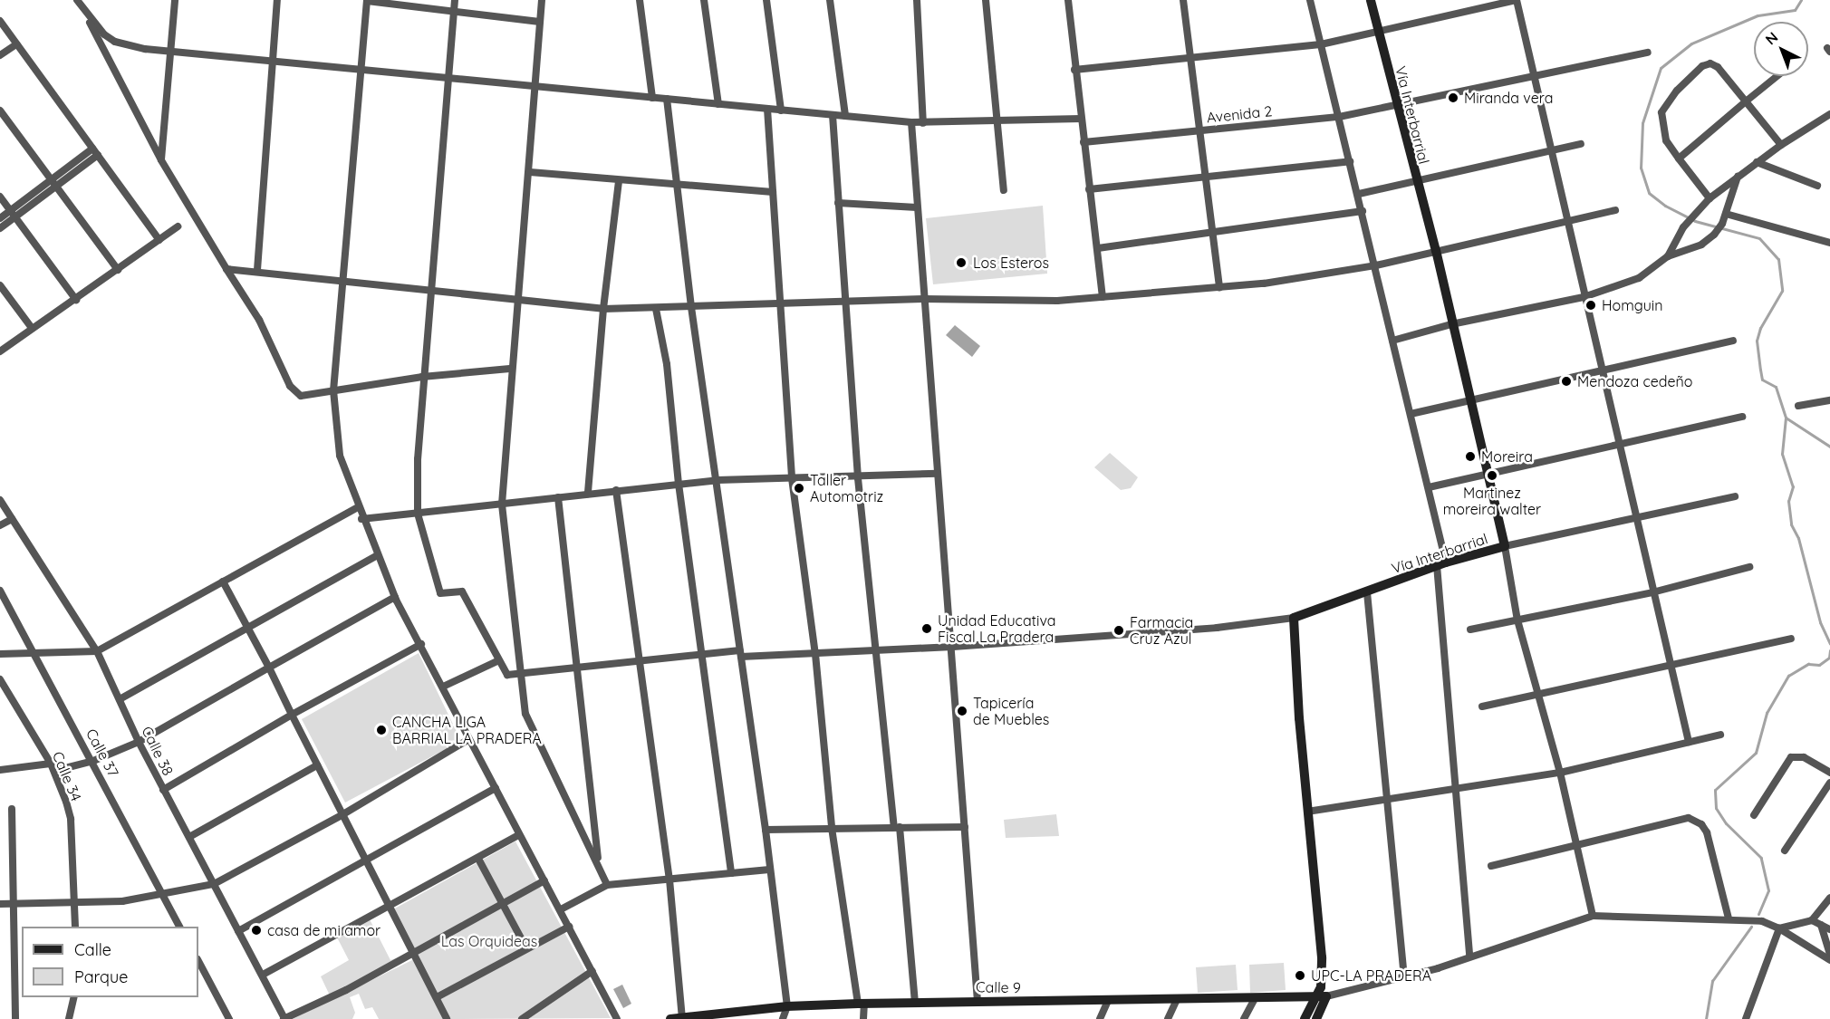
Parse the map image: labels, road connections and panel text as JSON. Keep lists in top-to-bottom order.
{
  "streets": {
    "main road": ["Vía Interbarrial", "Calle 9"],
    "street": [
      "Avenida 2",
      "Calle 38",
      "Calle 37",
      "Calle 34"
    ]
  },
  "crossings": [
    ["Avenida 2", "Vía Interbarrial"]
  ],
  "parks": ["Las Orquideas"],
  "places": [
    "Miranda vera",
    "Los Esteros",
    "Homguin",
    "Mendoza cedeño",
    "Moreira",
    "Martinez moreira walter",
    "Taller Automotriz",
    "Unidad Educativa Fiscal La Pradera",
    "Farmacia Cruz Azul",
    "Tapicería de Muebles",
    "CANCHA LIGA BARRIAL LA PRADERA",
    "casa de mi amor",
    "UPC-LA PRADERA"
  ],
  "legend": ["Calle", "Parque"],
  "north": "top left"
}
